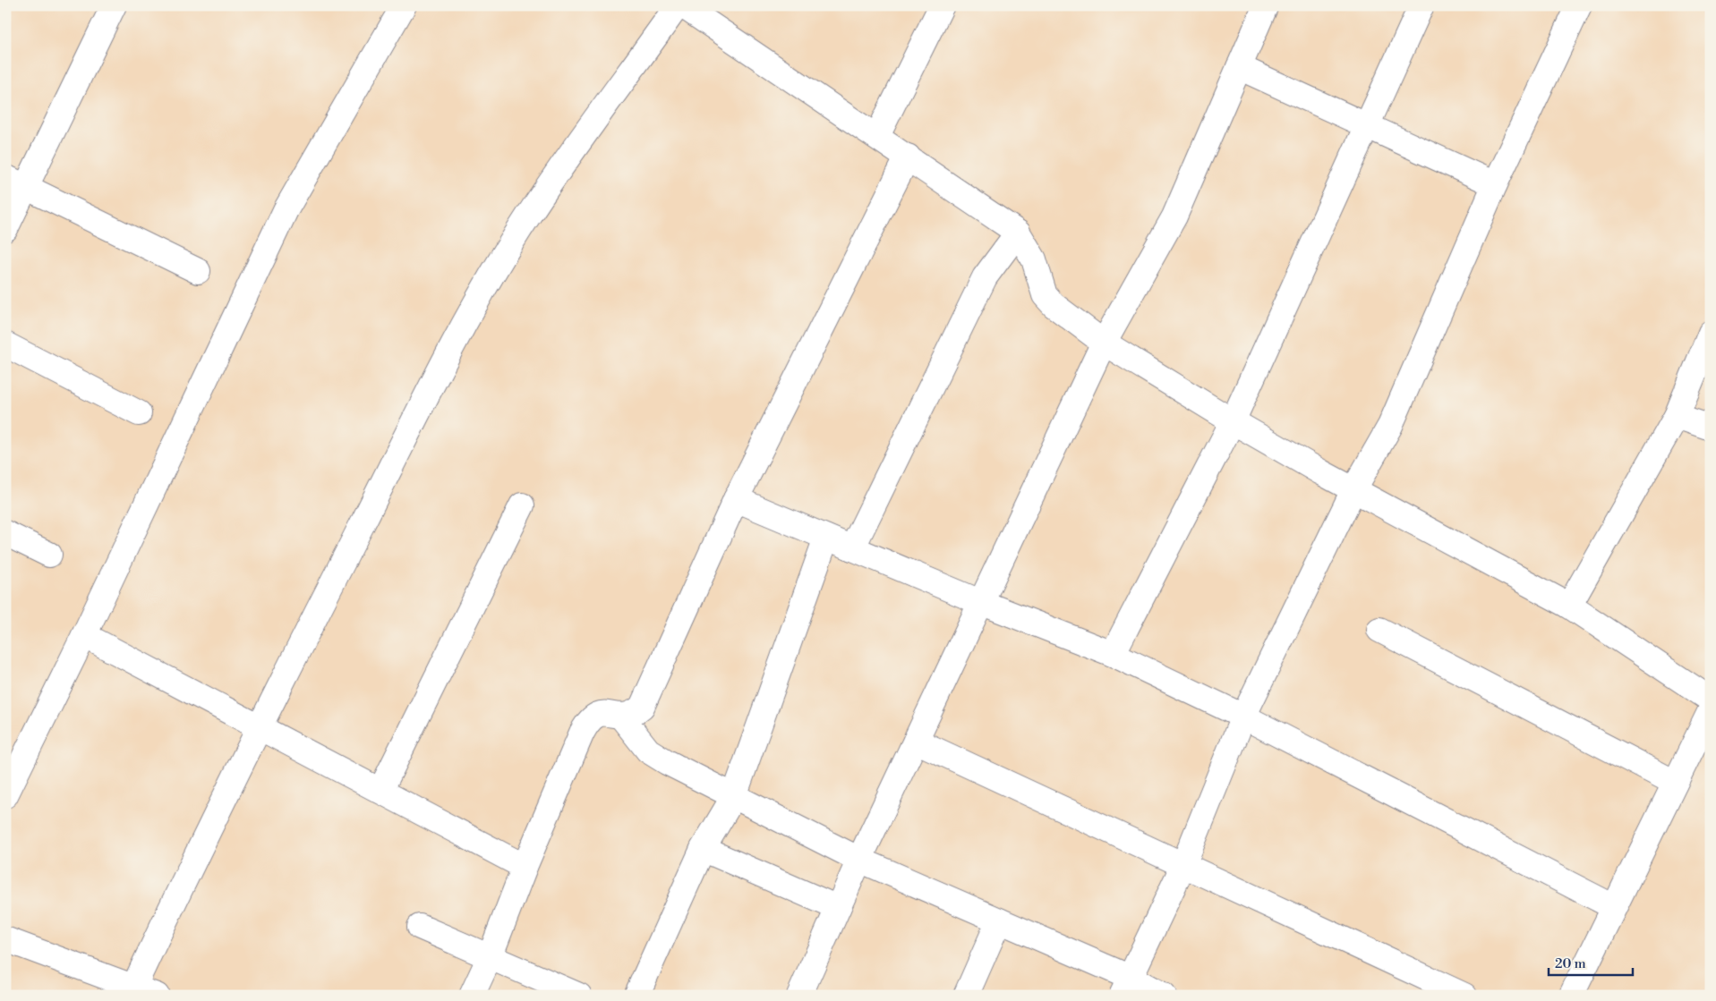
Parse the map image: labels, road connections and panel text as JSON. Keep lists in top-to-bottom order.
{
  "scale_bar": "20 m"
}
